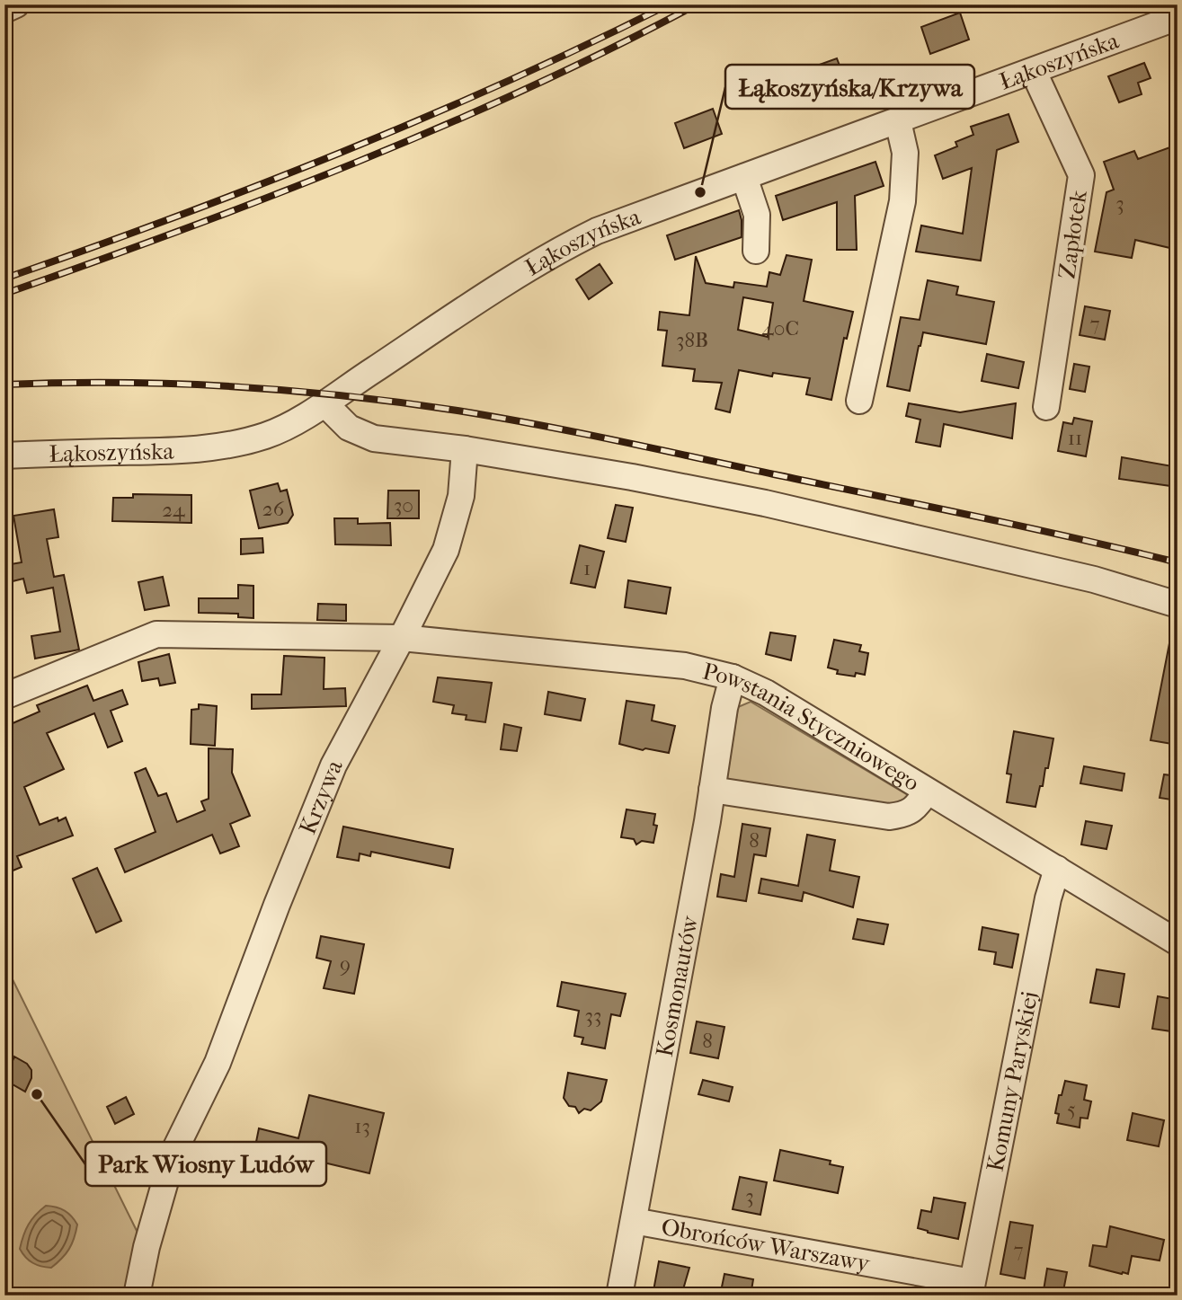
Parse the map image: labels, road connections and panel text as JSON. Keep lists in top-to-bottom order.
{
  "streets": {
    "street": [
      "Łąkoszyńska",
      "Zapłotek",
      "Powstania Styczniowego",
      "Krzywa",
      "Kosmonautów",
      "Komuny Paryskiej",
      "Obrońców Warszawy"
    ]
  },
  "crossings": [
    ["Łąkoszyńska", "Zapłotek"],
    ["Powstania Styczniowego", "Krzywa"],
    ["Powstania Styczniowego", "Kosmonautów"],
    ["Powstania Styczniowego", "Komuny Paryskiej"],
    ["Kosmonautów", "Obrońców Warszawy"],
    ["Komuny Paryskiej", "Obrońców Warszawy"]
  ],
  "places": ["Łąkoszyńska/Krzywa", "Park Wiosny Ludów"],
  "house_numbers": [
    "3",
    "7",
    "40C",
    "38B",
    "11",
    "30",
    "26",
    "24",
    "1",
    "8",
    "9",
    "33",
    "8",
    "5",
    "13",
    "3",
    "7"
  ]
}
